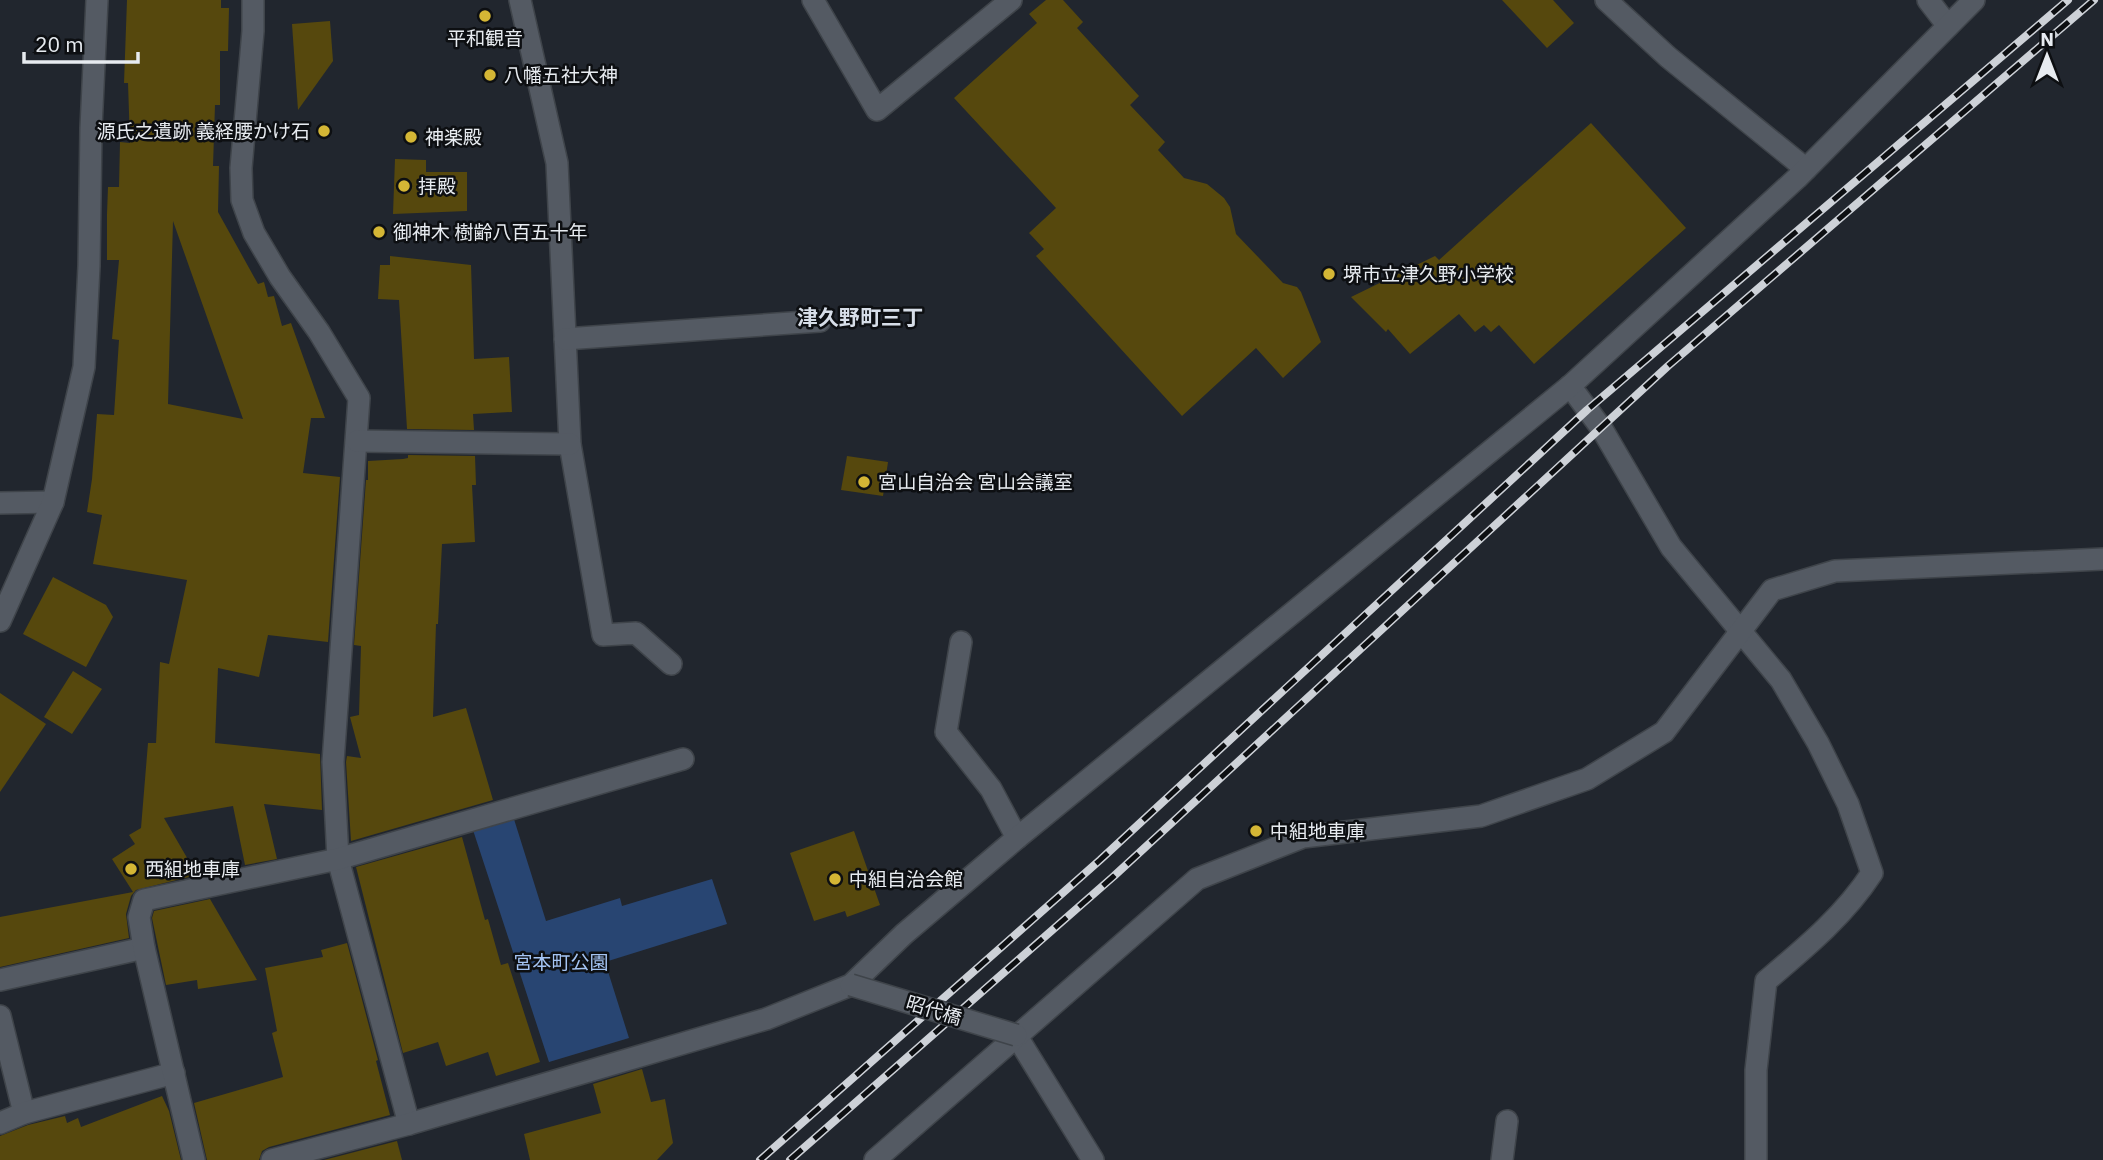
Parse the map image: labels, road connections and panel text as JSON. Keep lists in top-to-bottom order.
{
  "streets": {
    "street": ["昭代橋"]
  },
  "districts": ["津久野町三丁"],
  "parks": ["宮本町公園"],
  "places": [
    "平和観音",
    "八幡五社大神",
    "源氏之遺跡 義経腰かけ石",
    "神楽殿",
    "拝殿",
    "御神木 樹齢八百五十年",
    "堺市立津久野小学校",
    "宮山自治会 宮山会議室",
    "中組地車庫",
    "西組地車庫",
    "中組自治会館"
  ],
  "scale_bar": "20 m",
  "north": "top"
}
